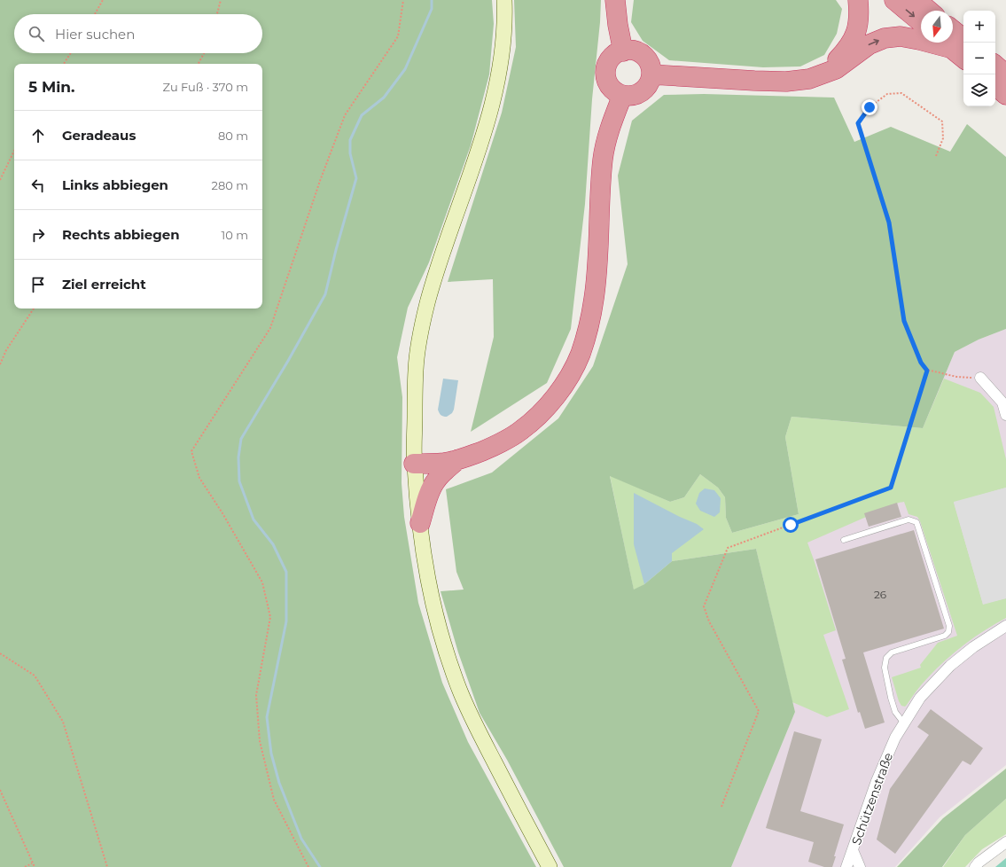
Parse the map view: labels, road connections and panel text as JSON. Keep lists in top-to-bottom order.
{
  "streets": {
    "street": ["Schützenstraße"]
  },
  "house_numbers": ["26"],
  "north": "bottom",
  "page": {
    "map_buttons": ["+", "−"],
    "search": "Hier suchen",
    "heading": ["5 Min.", "Zu Fuß · 370 m"],
    "list": [
      ["Geradeaus", "80 m"],
      ["Links abbiegen", "280 m"],
      ["Rechts abbiegen", "10 m"],
      "Ziel erreicht"
    ]
  }
}
